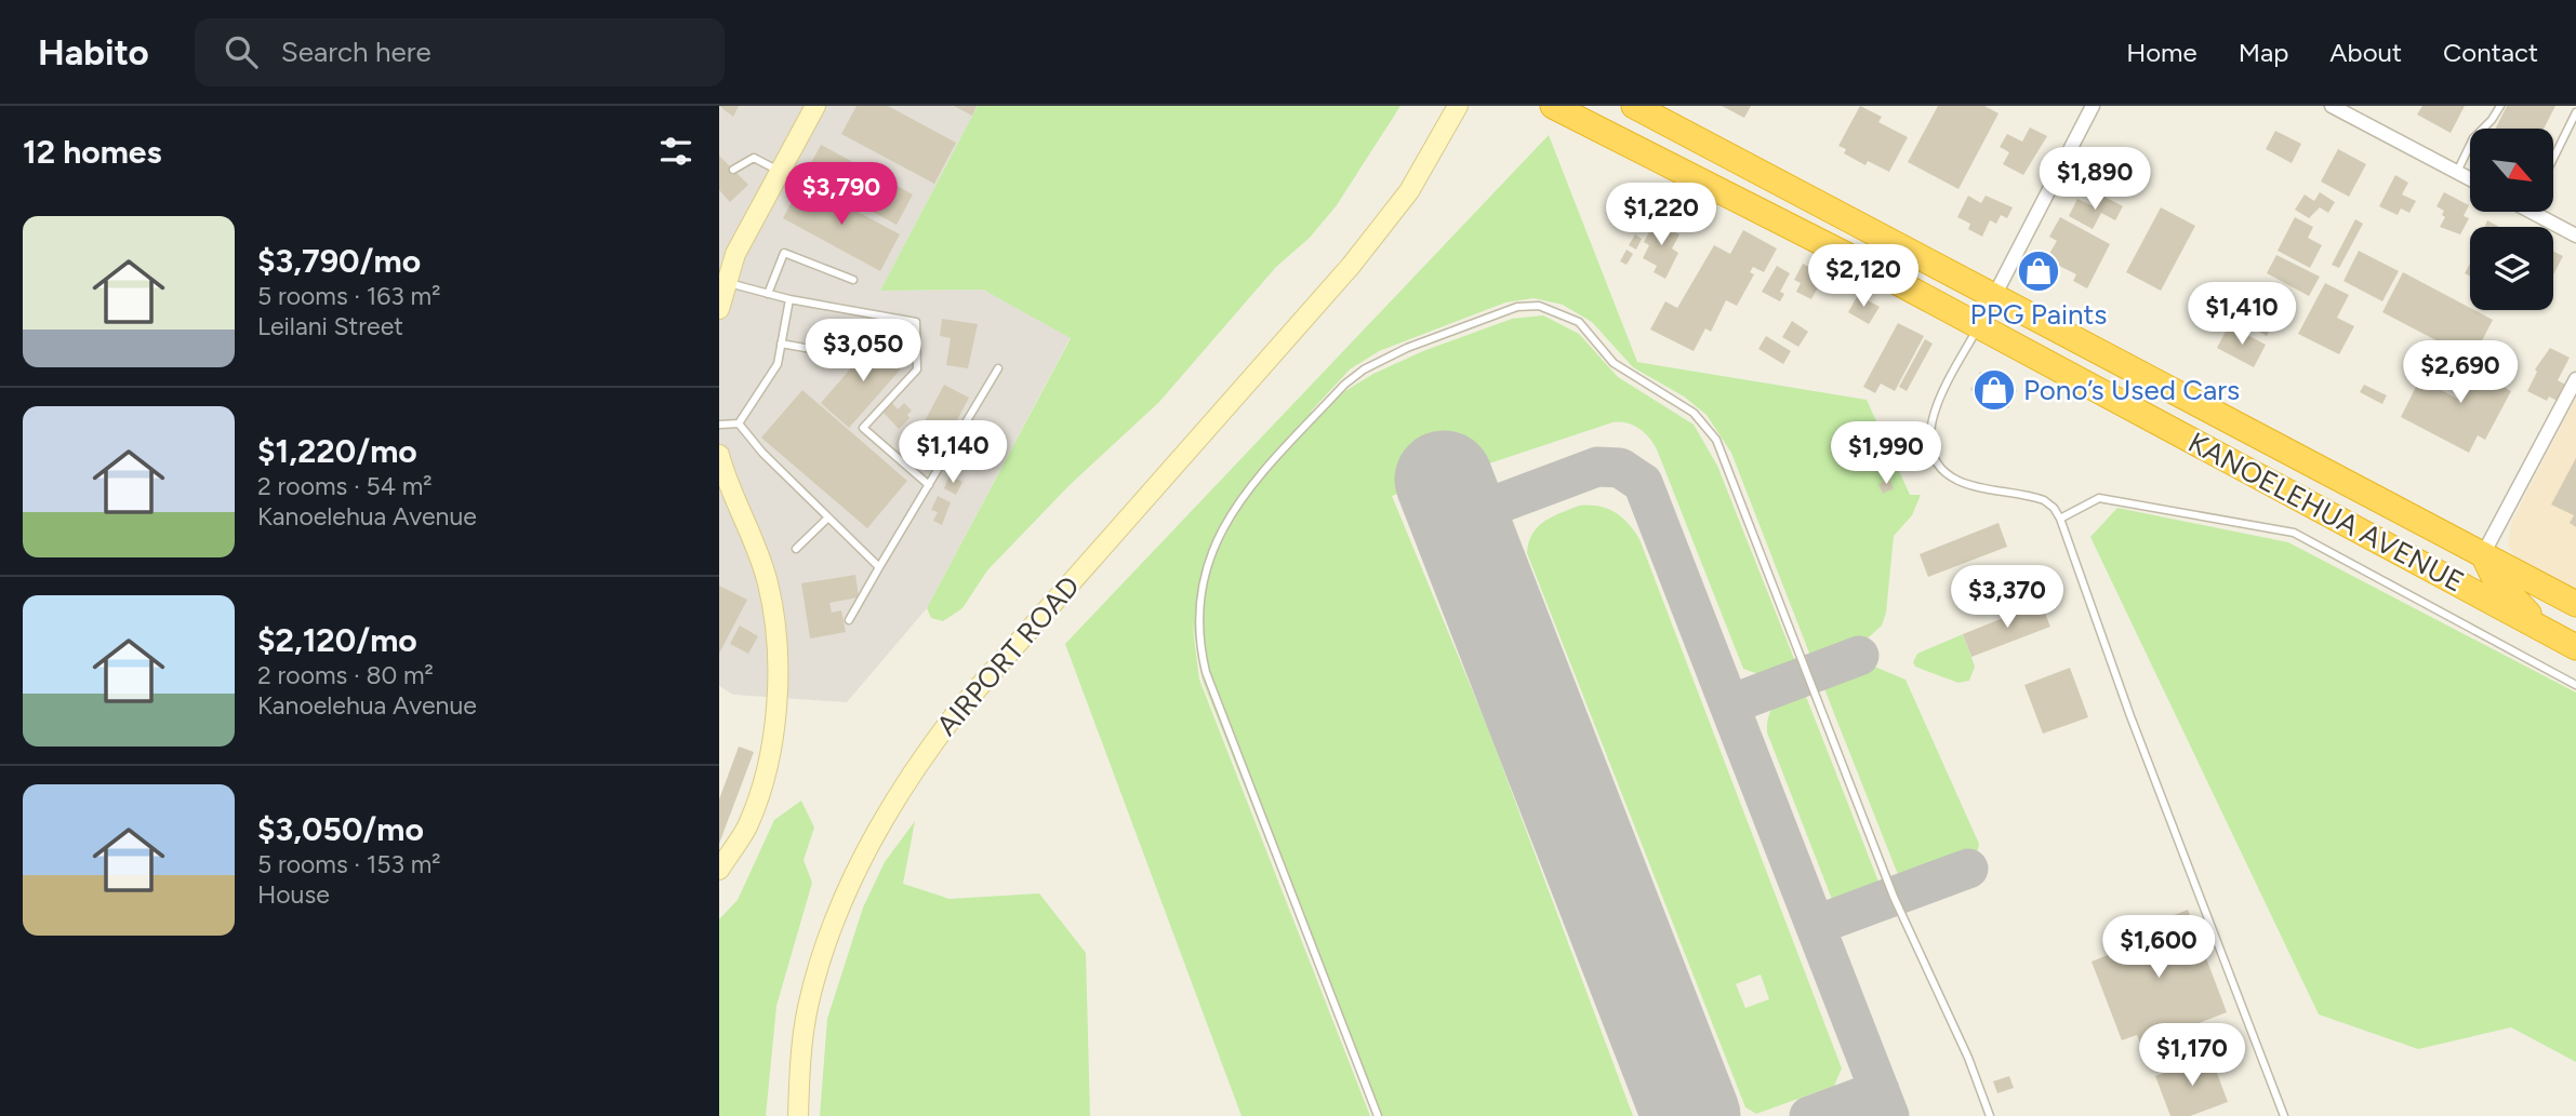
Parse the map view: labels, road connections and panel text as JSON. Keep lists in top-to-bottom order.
{
  "streets": {
    "highway": ["KANOELEHUA AVENUE"],
    "street": ["AIRPORT ROAD"]
  },
  "places": {
    "shop": ["PPG Paints", "Pono’s Used Cars"]
  },
  "north": "bottom right",
  "page": {
    "header": "Habito",
    "search": "Search here",
    "nav": [
      "Home",
      "Map",
      "About",
      "Contact"
    ],
    "heading": "12 homes",
    "price": [
      "$1,890",
      "$3,790",
      "$1,220",
      "$2,120",
      "$1,410",
      "$3,050",
      "$2,690",
      "$1,140",
      "$1,990",
      "$3,370",
      "$1,600",
      "$1,170"
    ],
    "list": [
      {
        "name": "$3,790/mo",
        "note": "5 rooms · 163 m² · Leilani Street"
      },
      {
        "name": "$1,220/mo",
        "note": "2 rooms · 54 m² · Kanoelehua Avenue"
      },
      {
        "name": "$2,120/mo",
        "note": "2 rooms · 80 m² · Kanoelehua Avenue"
      },
      {
        "name": "$3,050/mo",
        "note": "5 rooms · 153 m² · House"
      }
    ]
  }
}
